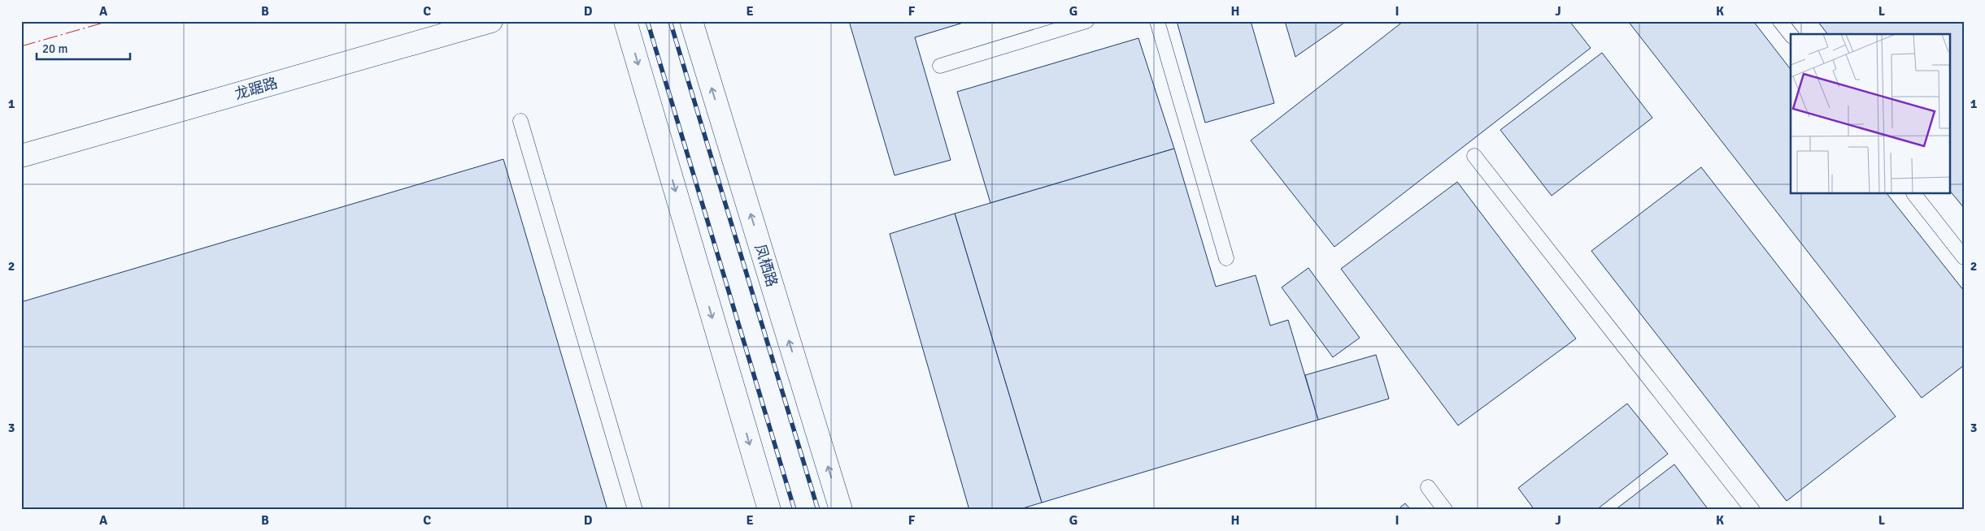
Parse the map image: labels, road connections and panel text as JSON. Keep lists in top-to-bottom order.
{
  "streets": {
    "main road": ["龙踞路", "凤栖路"]
  },
  "scale_bar": "20 m",
  "grid": {
    "columns": [
      "A",
      "B",
      "C",
      "D",
      "E",
      "F",
      "G",
      "H",
      "I",
      "J",
      "K",
      "L"
    ],
    "rows": ["1", "2", "3"]
  }
}
